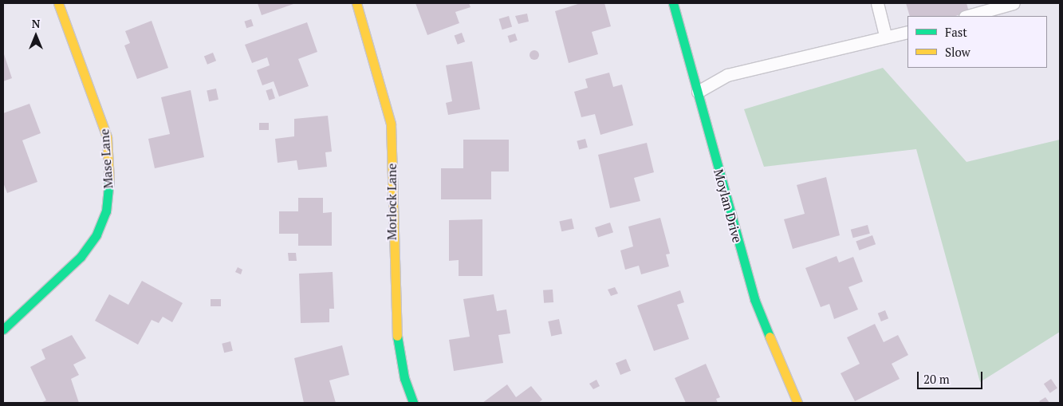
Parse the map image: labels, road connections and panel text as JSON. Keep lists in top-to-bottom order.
{
  "streets": {
    "street": ["Mase Lane", "Morlock Lane", "Moylan Drive"]
  },
  "legend": ["Fast", "Slow"],
  "scale_bar": "20 m",
  "north": "top"
}
